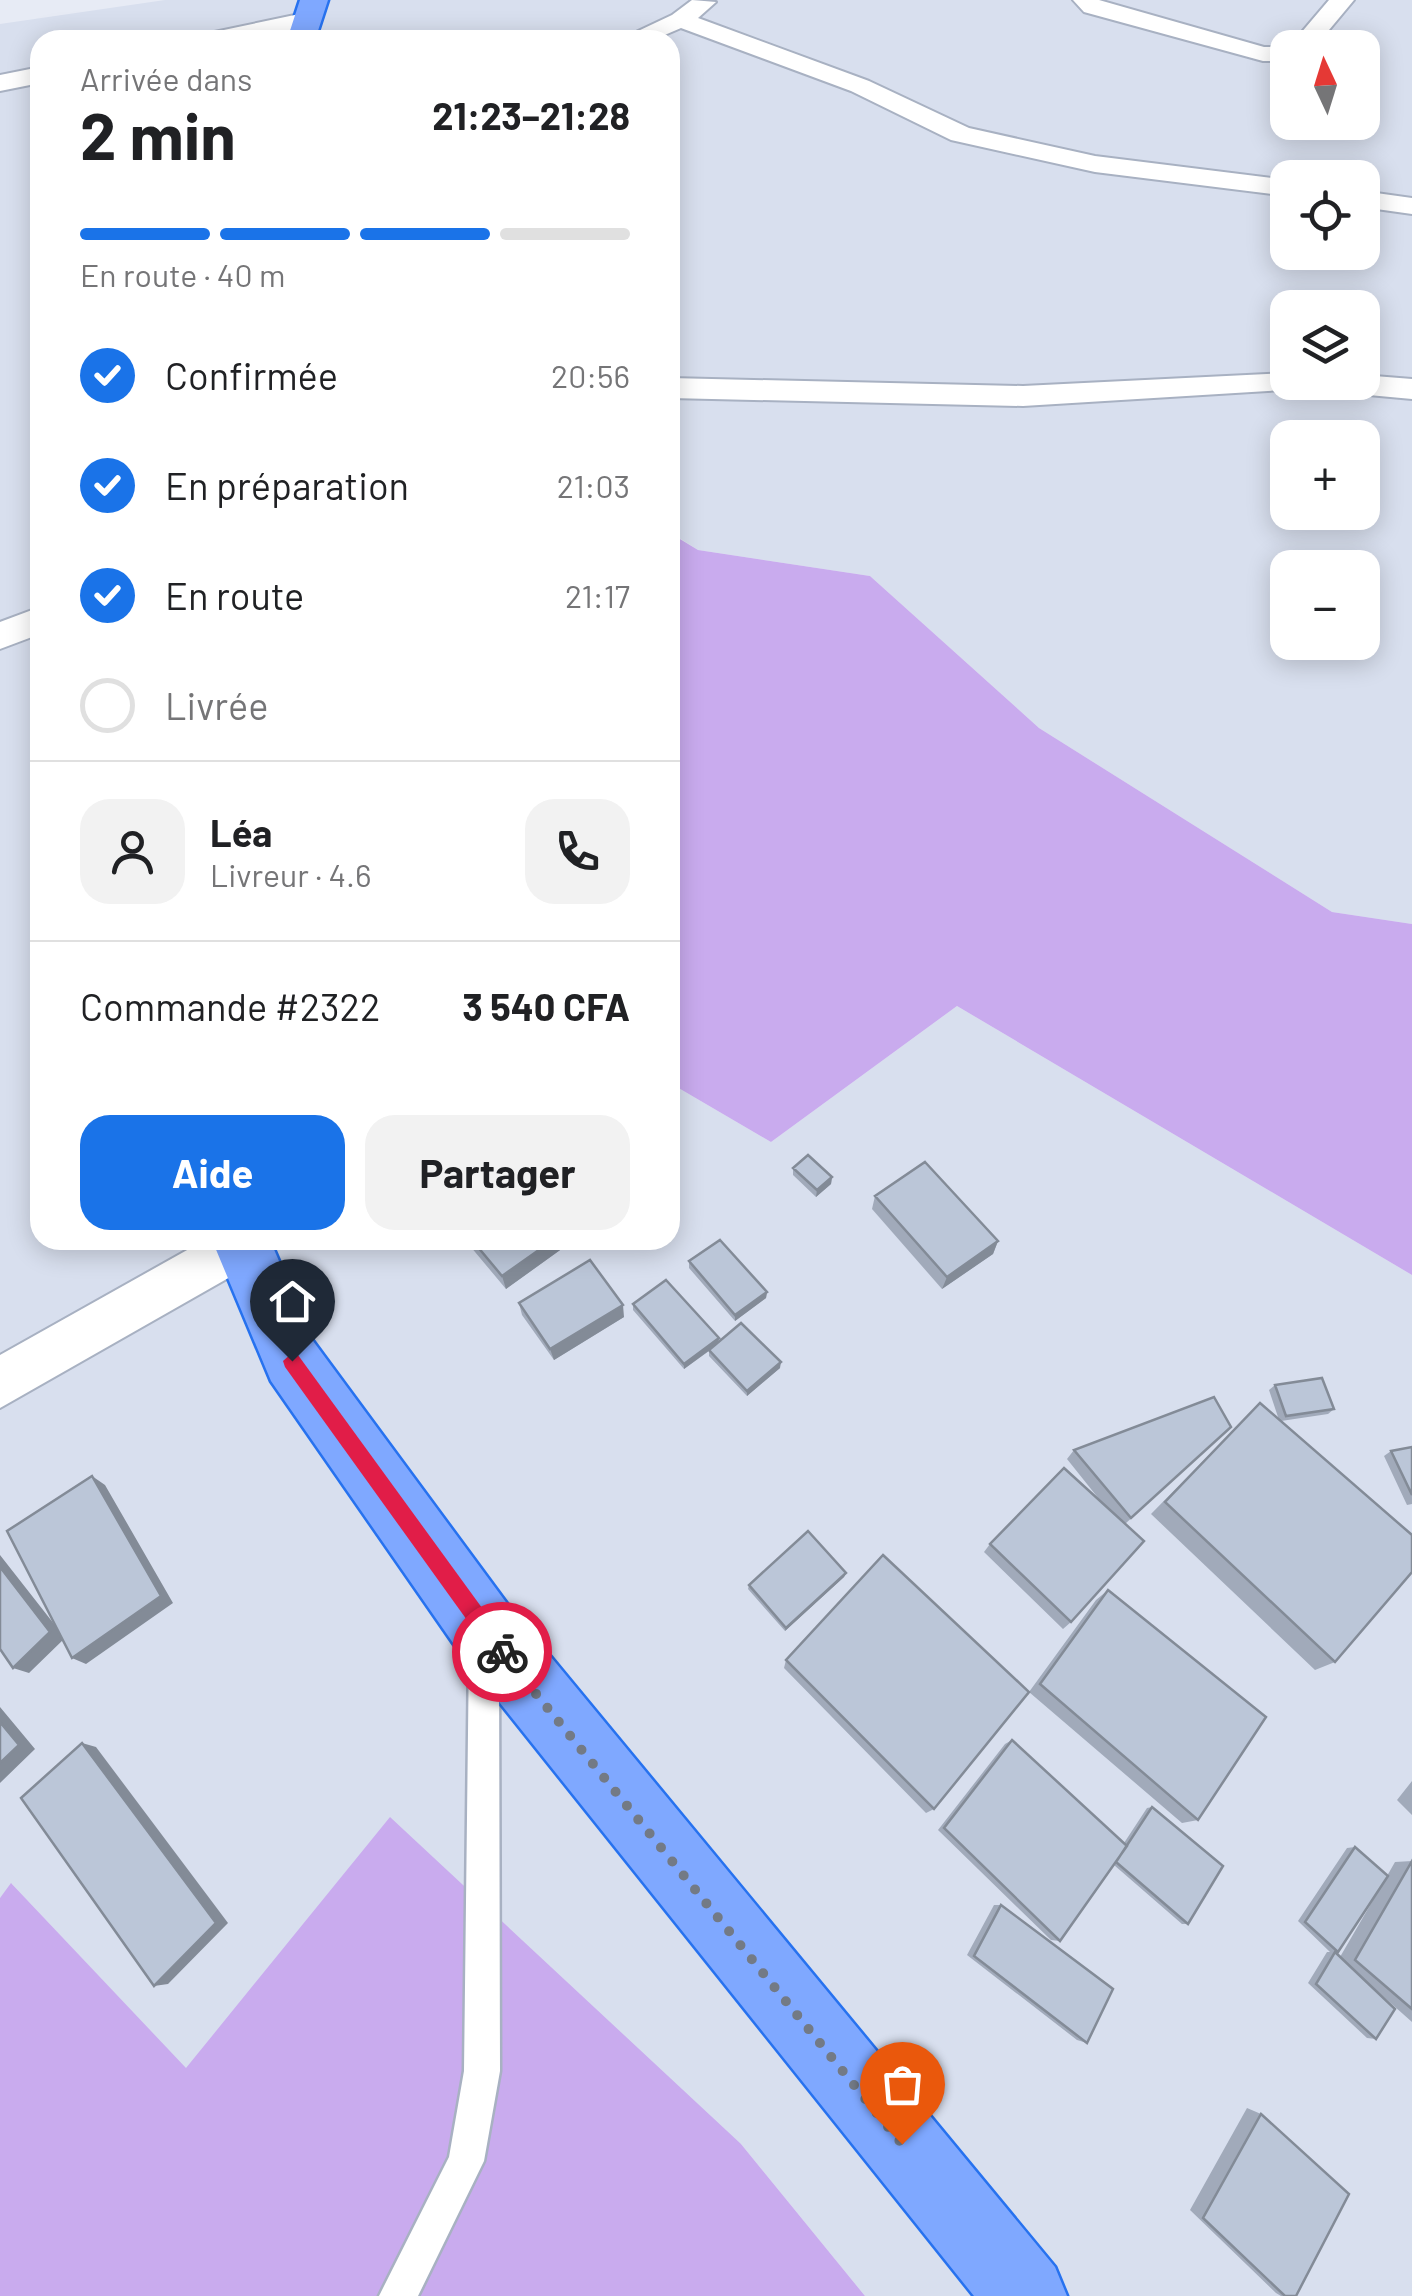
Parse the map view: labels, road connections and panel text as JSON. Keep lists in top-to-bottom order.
{
  "north": "top",
  "page": {
    "map_buttons": ["+", "−"],
    "heading": ["2 min", "Arrivée dans", "21:23–21:28"],
    "panel": [
      "Léa",
      "Livreur · 4.6",
      "Commande #2322",
      "3 540 CFA"
    ],
    "bar": "En route · 40 m",
    "list": [
      ["Confirmée", "20:56"],
      ["En préparation", "21:03"],
      ["En route", "21:17"],
      "Livrée"
    ],
    "buttons": ["Aide", "Partager"]
  }
}
